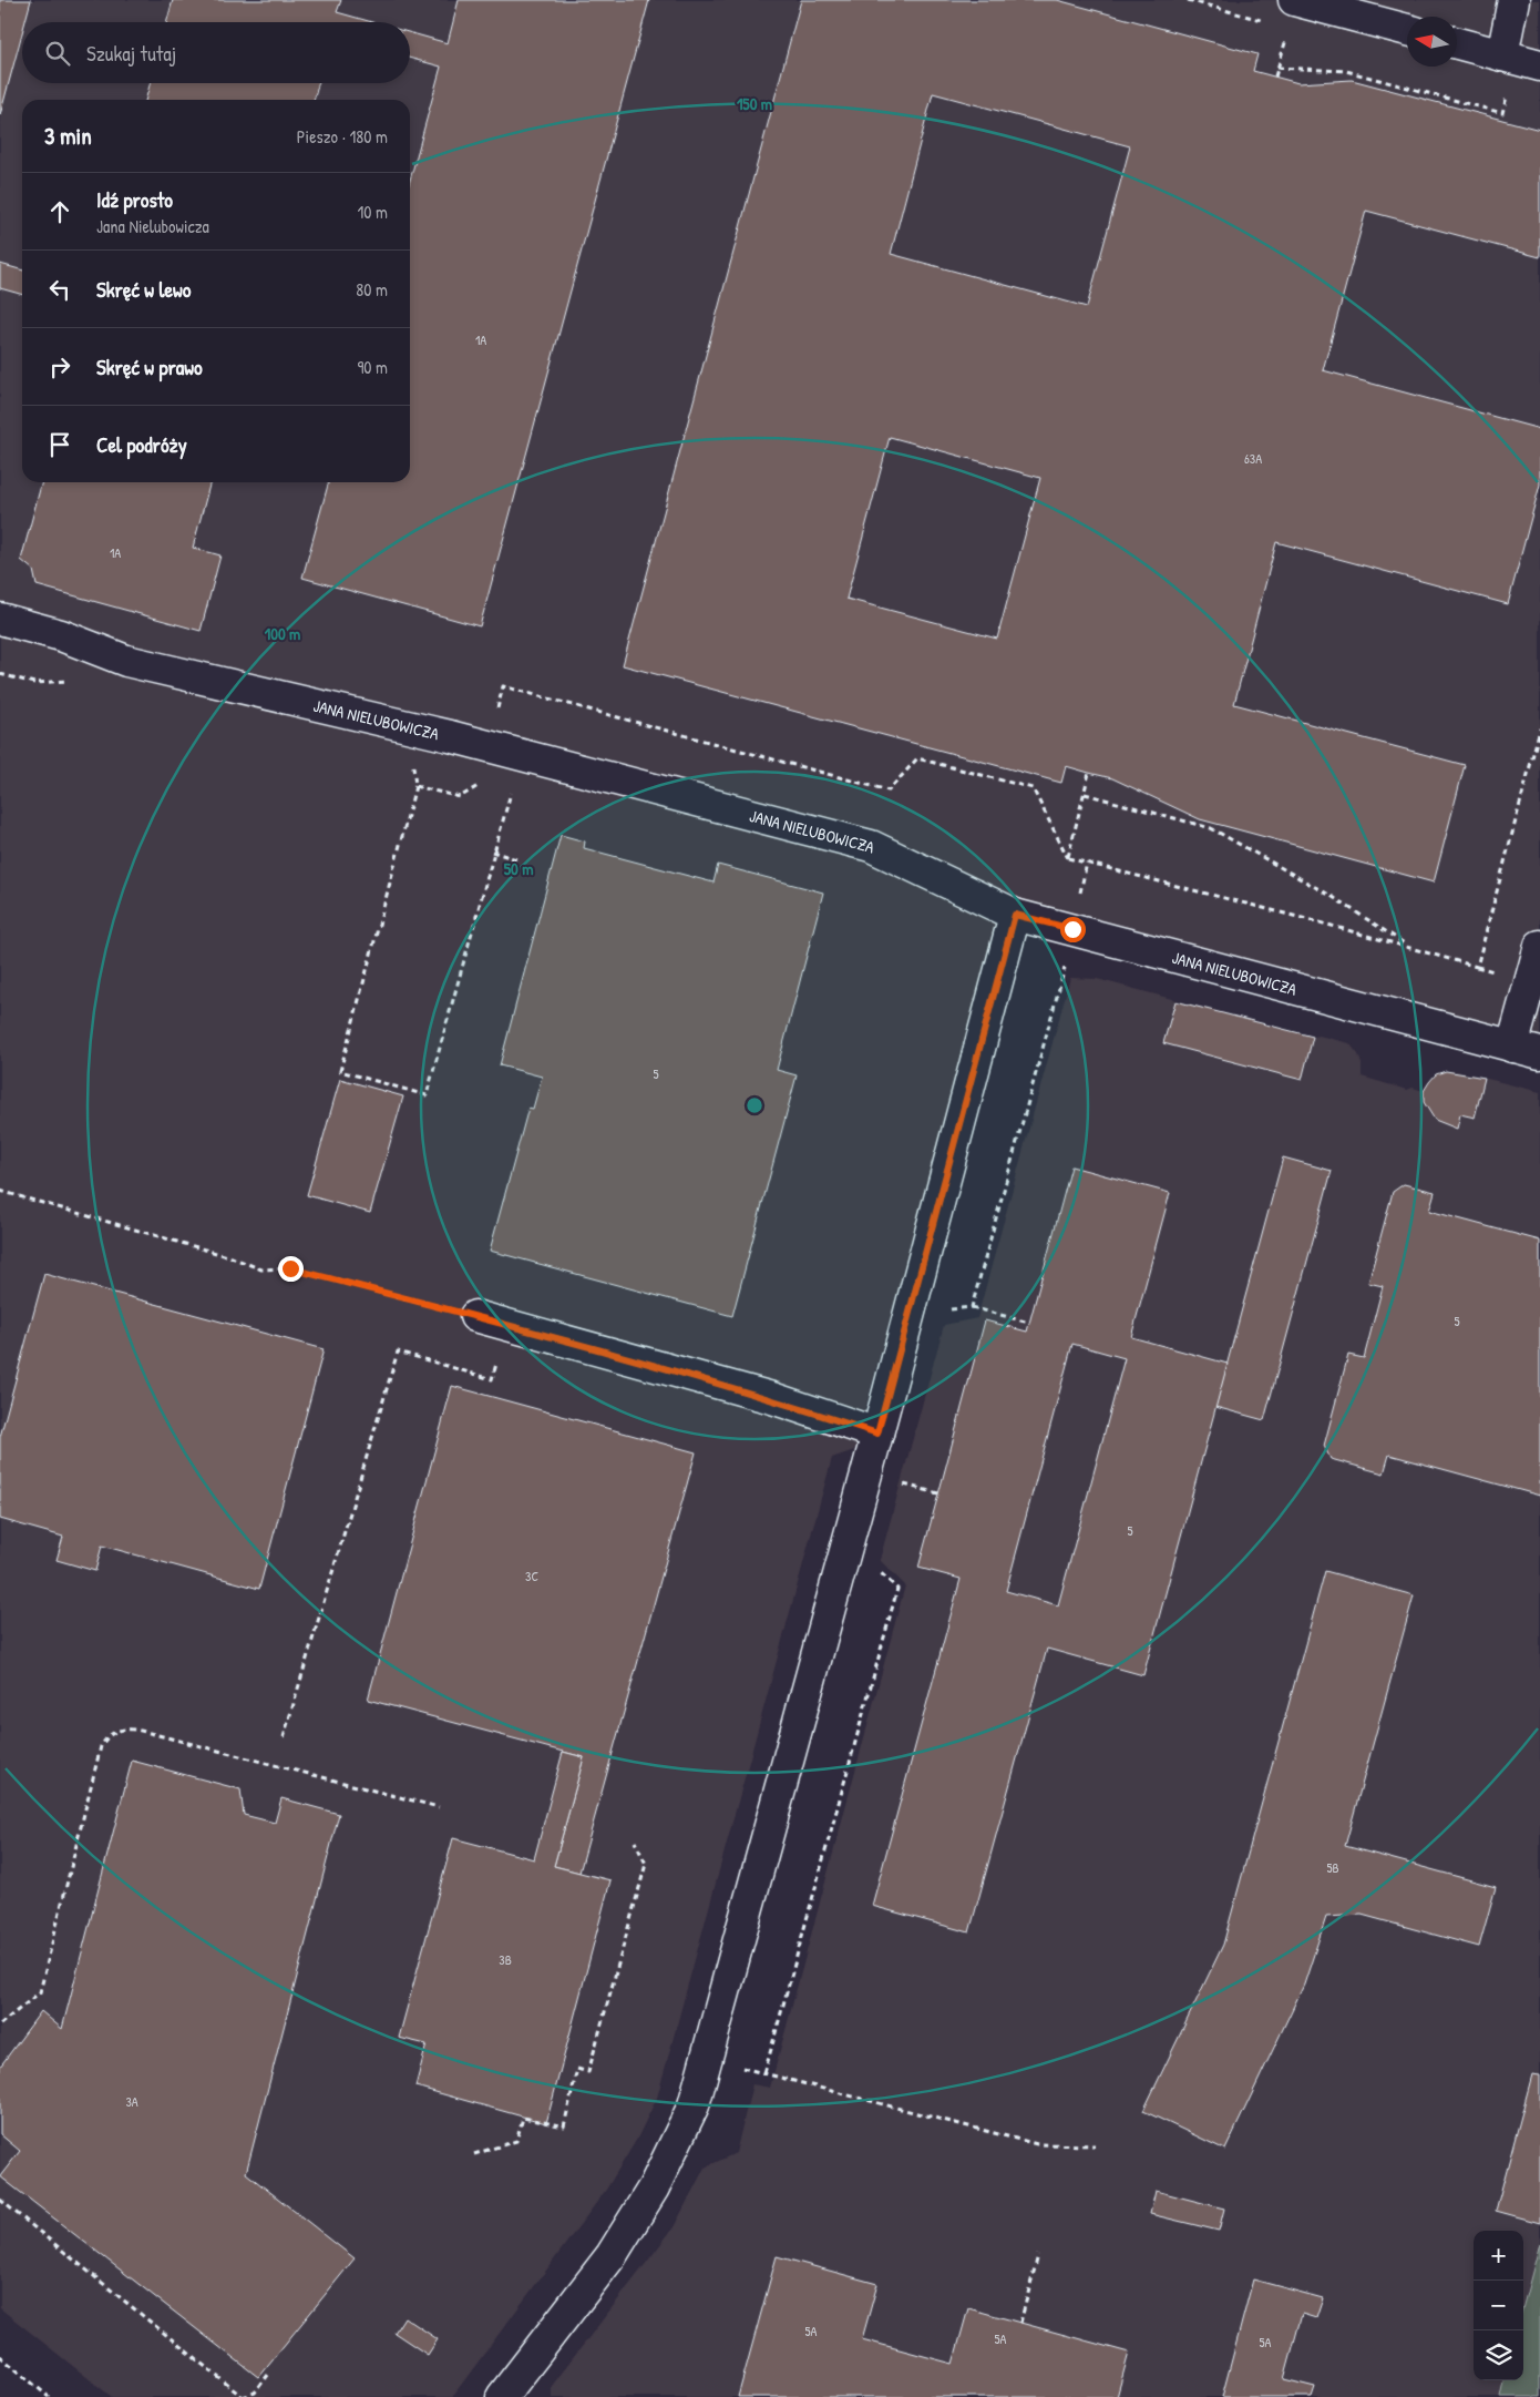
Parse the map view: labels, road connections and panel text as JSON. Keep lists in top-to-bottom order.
{
  "streets": {
    "lane": ["JANA NIELUBOWICZA"]
  },
  "house_numbers": [
    "1A",
    "63A",
    "1A",
    "5",
    "5",
    "5",
    "3C",
    "5B",
    "3B",
    "3A",
    "5A",
    "5A",
    "5A"
  ],
  "north": "left",
  "page": {
    "search": "Szukaj tutaj",
    "heading": ["3 min", "Pieszo · 180 m"],
    "list": [
      ["Idź prosto", "Jana Nielubowicza", "10 m"],
      ["Skręć w lewo", "80 m"],
      ["Skręć w prawo", "90 m"],
      "Cel podróży"
    ],
    "map_buttons": ["+", "−"]
  },
  "rings": ["150 m", "100 m", "50 m"]
}
